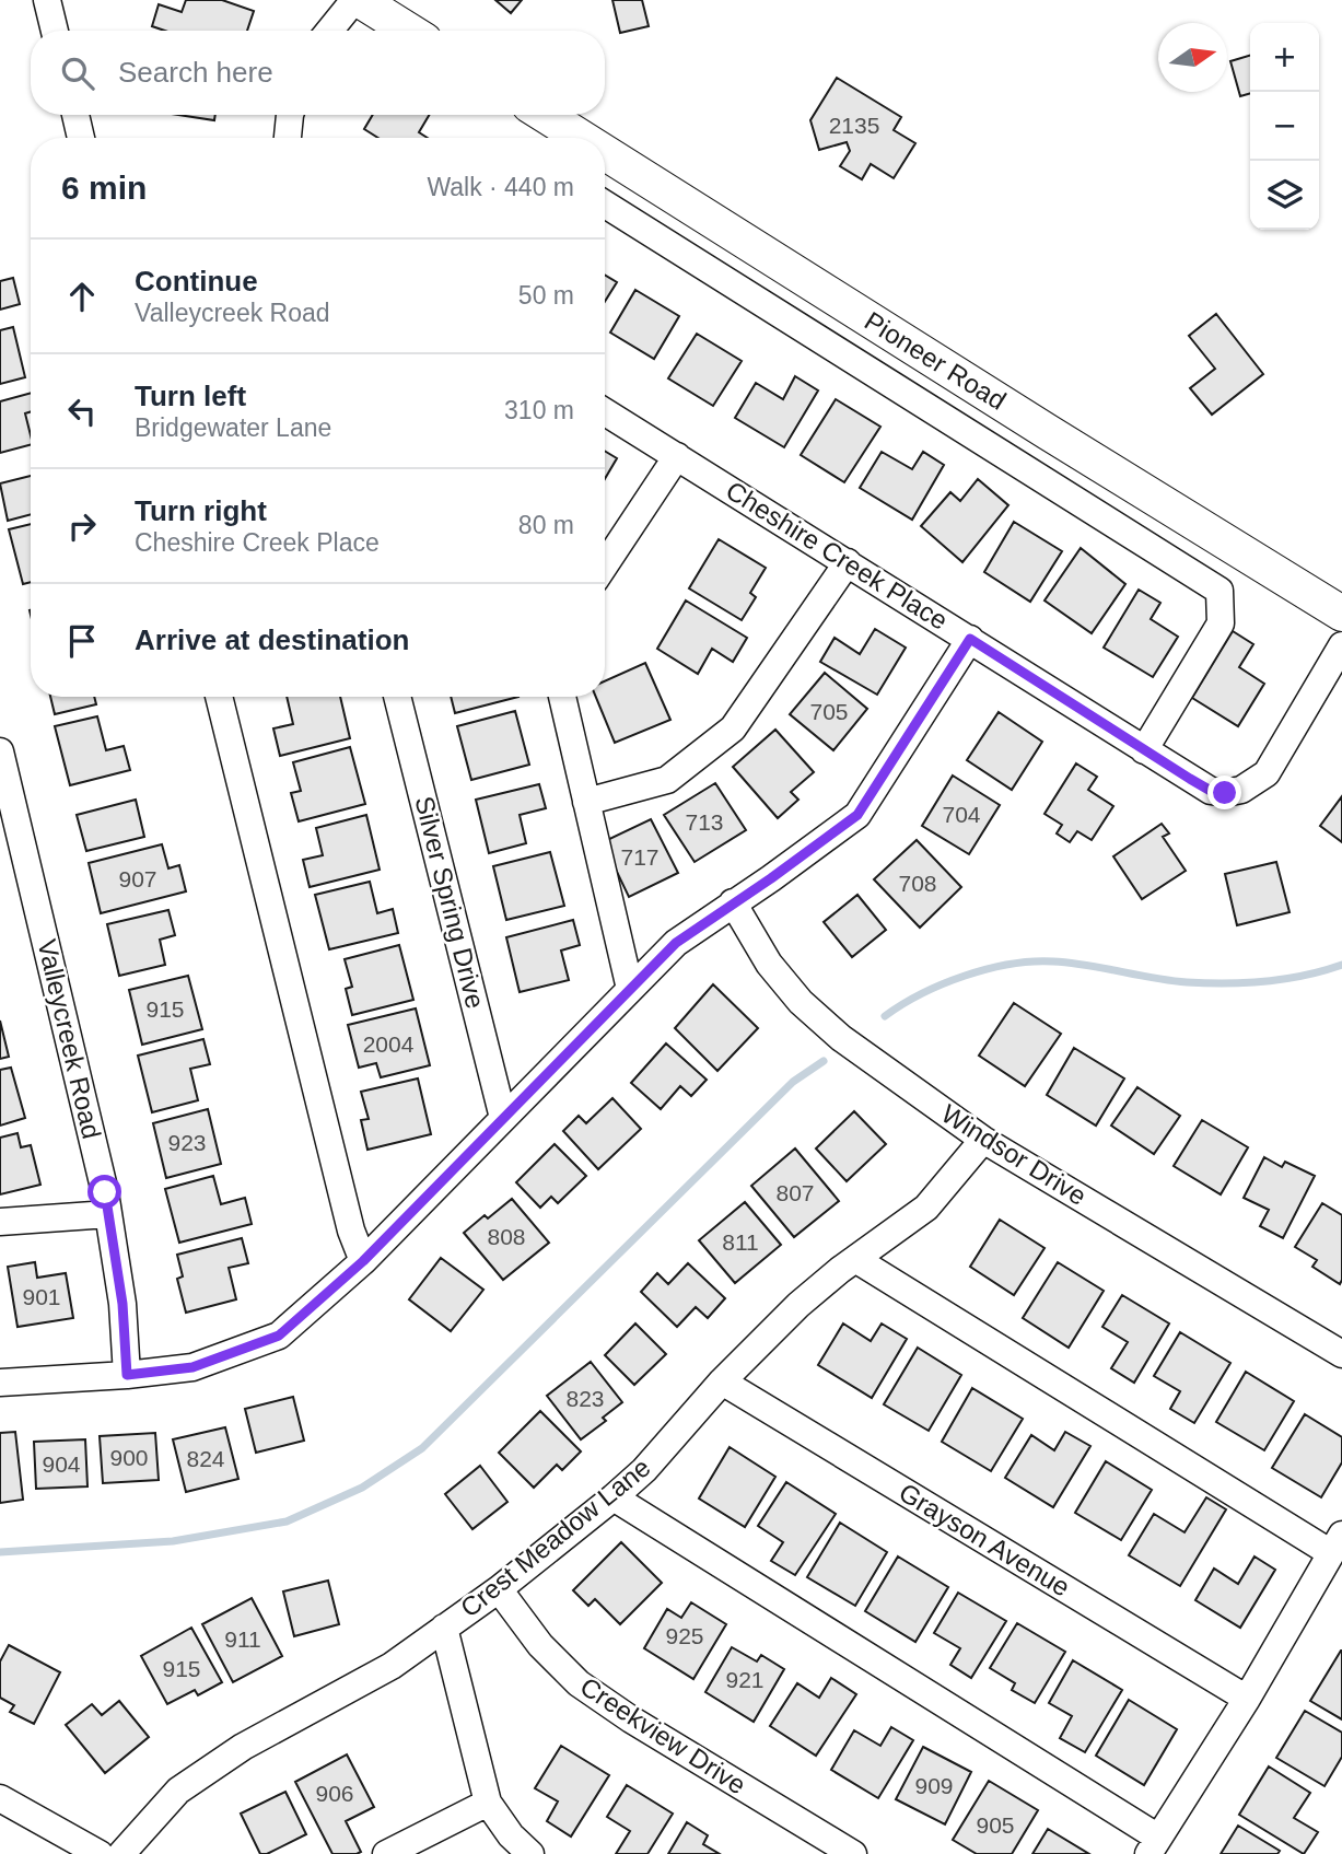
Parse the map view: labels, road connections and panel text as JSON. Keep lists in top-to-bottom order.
{
  "streets": {
    "main road": ["Pioneer Road"],
    "street": [
      "Cheshire Creek Place",
      "Silver Spring Drive",
      "Valleycreek Road",
      "Windsor Drive",
      "Crest Meadow Lane",
      "Grayson Avenue",
      "Creekview Drive"
    ]
  },
  "crossings": [
    ["Windsor Drive", "Crest Meadow Lane"],
    ["Crest Meadow Lane", "Grayson Avenue"],
    ["Crest Meadow Lane", "Creekview Drive"]
  ],
  "house_numbers": [
    "2135",
    "705",
    "704",
    "713",
    "717",
    "907",
    "708",
    "915",
    "2004",
    "923",
    "807",
    "808",
    "811",
    "901",
    "823",
    "900",
    "824",
    "904",
    "925",
    "911",
    "915",
    "921",
    "909",
    "906",
    "905"
  ],
  "north": "right",
  "page": {
    "map_buttons": ["+", "−"],
    "search": "Search here",
    "heading": ["6 min", "Walk · 440 m"],
    "list": [
      ["Continue", "Valleycreek Road", "50 m"],
      ["Turn left", "Bridgewater Lane", "310 m"],
      ["Turn right", "Cheshire Creek Place", "80 m"],
      "Arrive at destination"
    ]
  }
}
